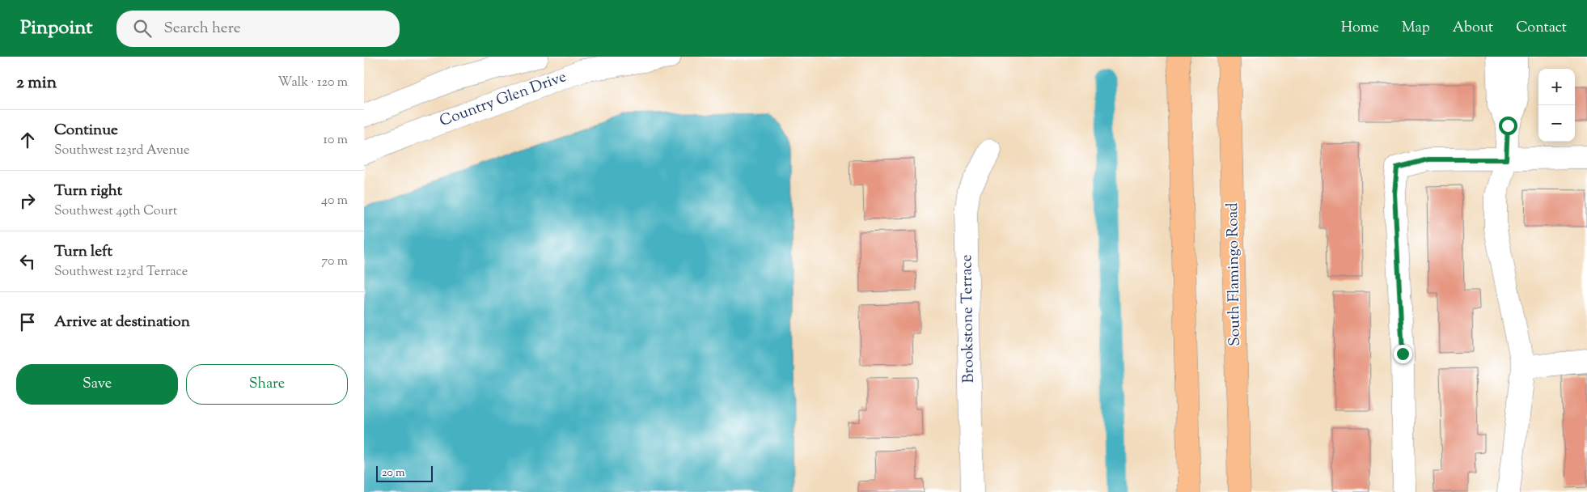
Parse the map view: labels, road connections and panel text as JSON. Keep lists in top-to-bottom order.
{
  "streets": {
    "highway": ["South Flamingo Road"],
    "street": ["Country Glen Drive", "Brookstone Terrace"]
  },
  "scale_bar": "20 m",
  "page": {
    "header": "Pinpoint",
    "search": "Search here",
    "nav": [
      "Home",
      "Map",
      "About",
      "Contact"
    ],
    "heading": ["2 min", "Walk · 120 m"],
    "map_buttons": ["+", "−"],
    "list": [
      ["Continue", "Southwest 123rd Avenue", "10 m"],
      ["Turn right", "Southwest 49th Court", "40 m"],
      ["Turn left", "Southwest 123rd Terrace", "70 m"],
      "Arrive at destination"
    ],
    "buttons": ["Save", "Share"],
    "scale": "20 m"
  }
}
